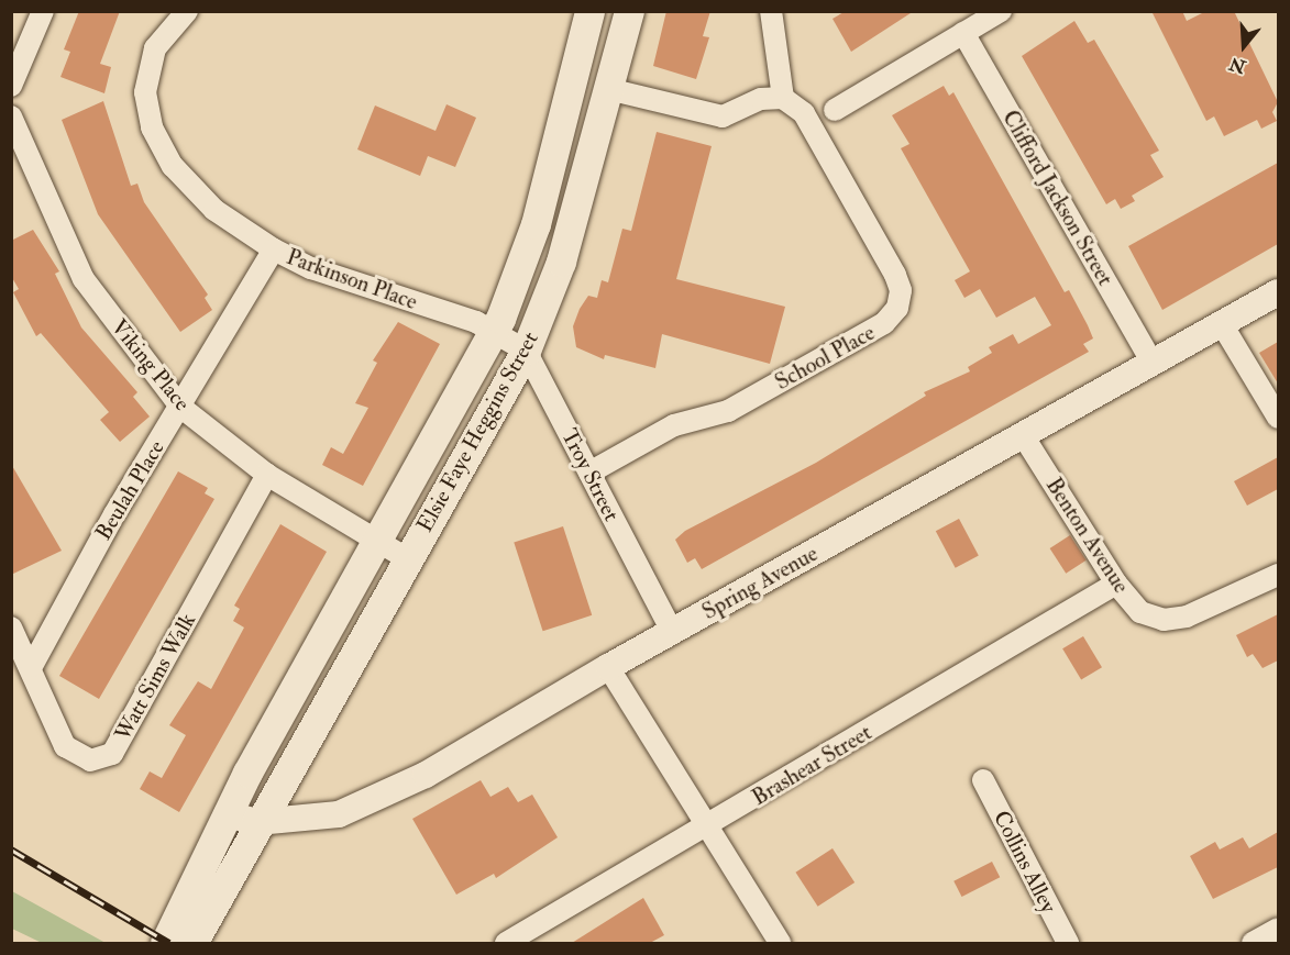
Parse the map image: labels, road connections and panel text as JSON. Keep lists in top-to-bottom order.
{
  "streets": {
    "main road": ["Elsie Faye Heggins Street"],
    "street": [
      "Clifford Jackson Street",
      "Parkinson Place",
      "School Place",
      "Viking Place",
      "Troy Street",
      "Beulah Place",
      "Benton Avenue",
      "Spring Avenue",
      "Watt Sims Walk",
      "Brashear Street",
      "Collins Alley"
    ]
  },
  "crossings": [
    ["Clifford Jackson Street", "Spring Avenue"],
    ["Parkinson Place", "Elsie Faye Heggins Street"],
    ["Parkinson Place", "Beulah Place"],
    ["School Place", "Troy Street"],
    ["Viking Place", "Elsie Faye Heggins Street"],
    ["Viking Place", "Beulah Place"],
    ["Viking Place", "Watt Sims Walk"],
    ["Elsie Faye Heggins Street", "Troy Street"],
    ["Elsie Faye Heggins Street", "Spring Avenue"],
    ["Troy Street", "Spring Avenue"],
    ["Beulah Place", "Watt Sims Walk"],
    ["Benton Avenue", "Spring Avenue"],
    ["Benton Avenue", "Brashear Street"]
  ],
  "north": "bottom"
}
